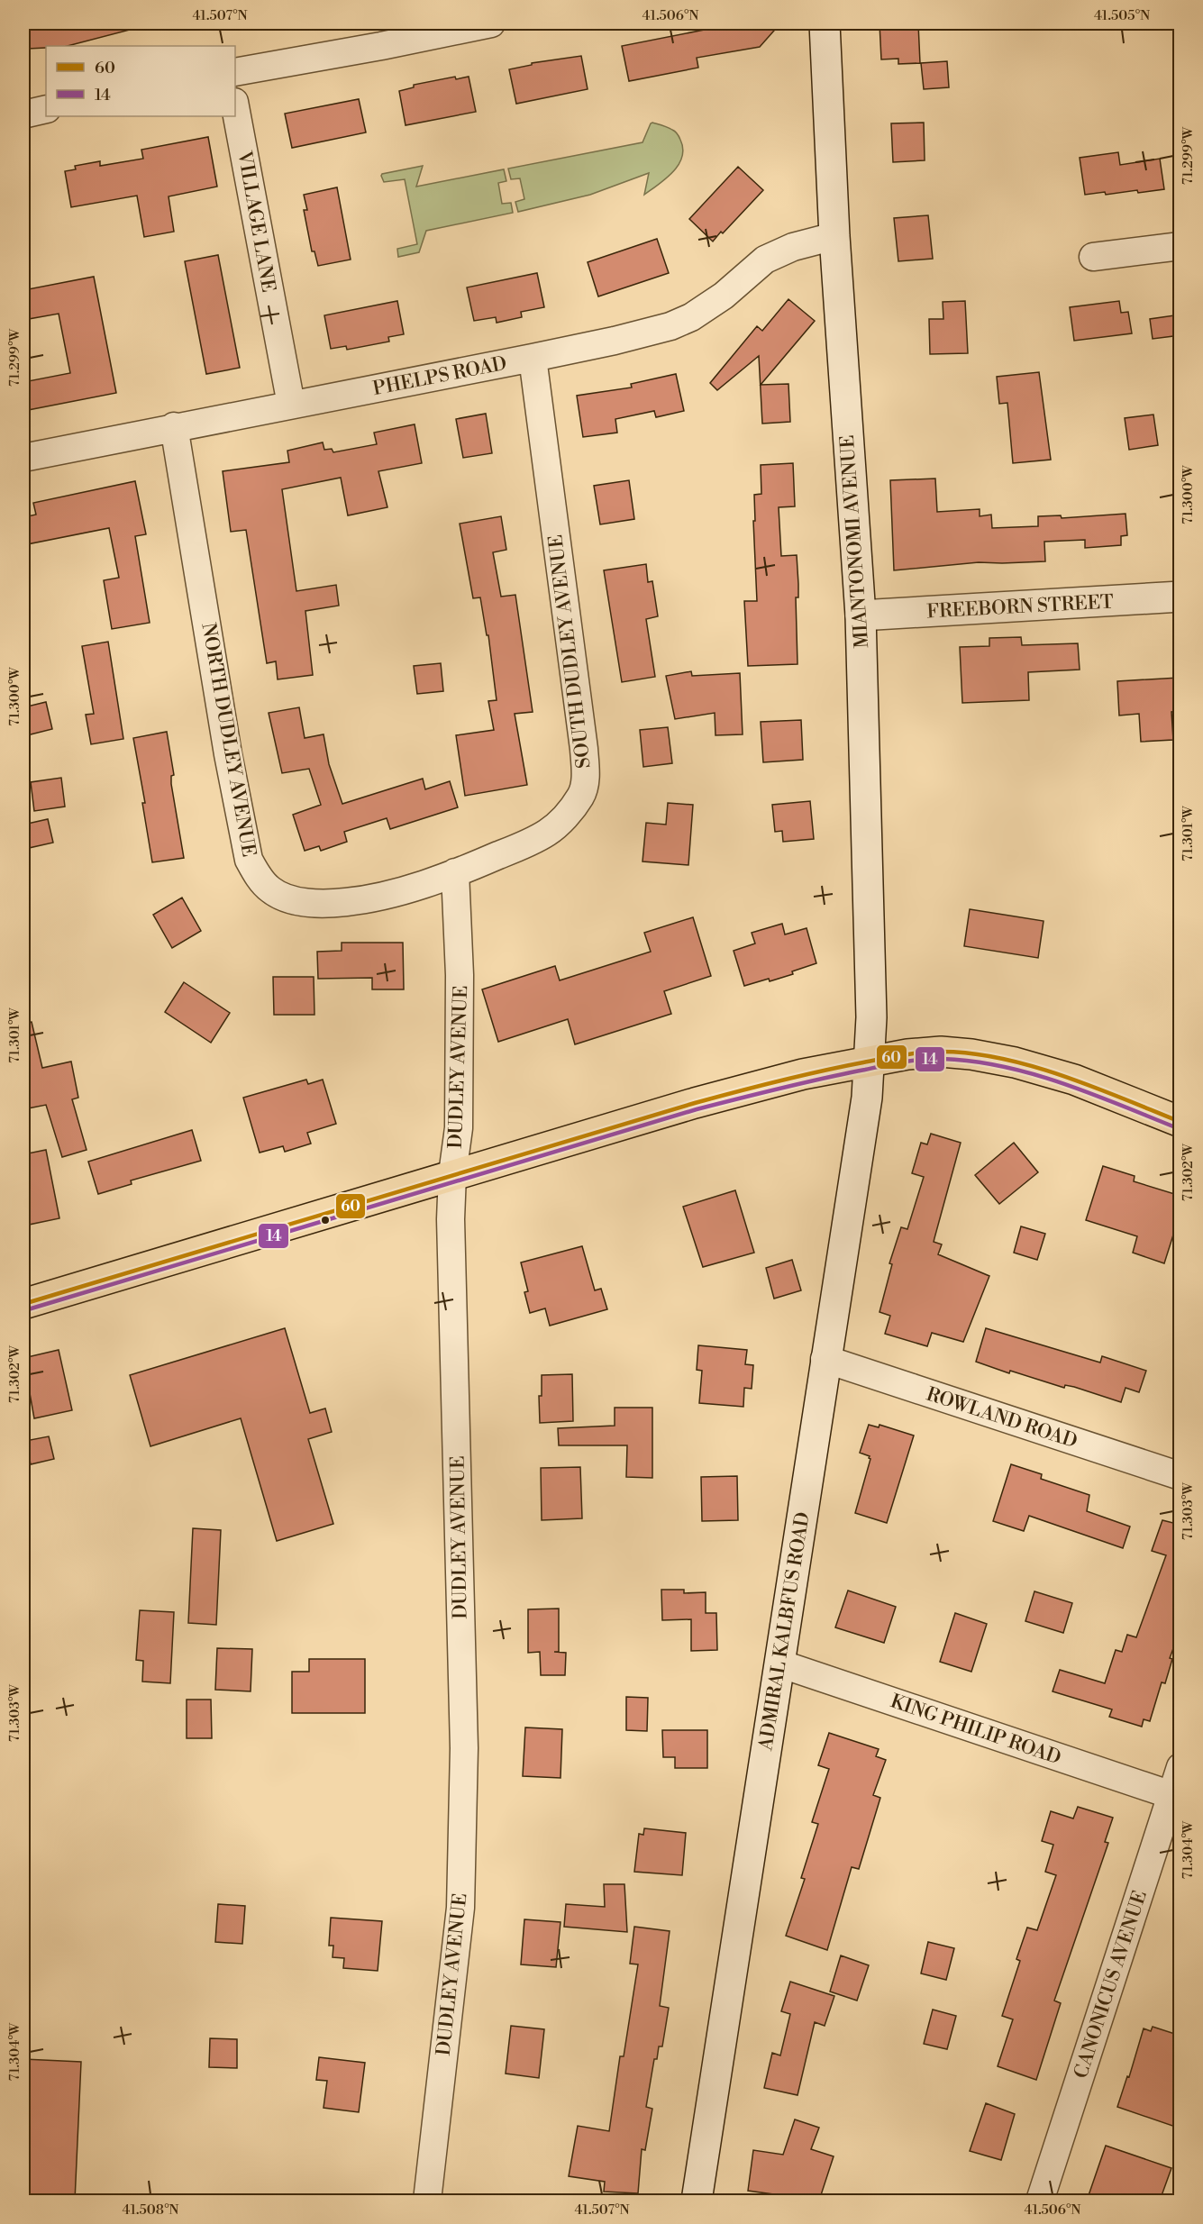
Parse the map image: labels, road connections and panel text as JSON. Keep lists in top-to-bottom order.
{
  "streets": {
    "main road": ["MIANTONOMI AVENUE", "FREEBORN STREET", "ADMIRAL KALBFUS ROAD"],
    "street": [
      "VILLAGE LANE",
      "PHELPS ROAD",
      "SOUTH DUDLEY AVENUE",
      "NORTH DUDLEY AVENUE",
      "DUDLEY AVENUE",
      "ROWLAND ROAD",
      "KING PHILIP ROAD",
      "CANONICUS AVENUE"
    ]
  },
  "crossings": [
    ["VILLAGE LANE", "PHELPS ROAD"],
    ["PHELPS ROAD", "MIANTONOMI AVENUE"],
    ["PHELPS ROAD", "SOUTH DUDLEY AVENUE"],
    ["PHELPS ROAD", "NORTH DUDLEY AVENUE"],
    ["MIANTONOMI AVENUE", "FREEBORN STREET"],
    ["MIANTONOMI AVENUE", "ADMIRAL KALBFUS ROAD"],
    ["SOUTH DUDLEY AVENUE", "NORTH DUDLEY AVENUE"],
    ["SOUTH DUDLEY AVENUE", "DUDLEY AVENUE"],
    ["NORTH DUDLEY AVENUE", "DUDLEY AVENUE"],
    ["ROWLAND ROAD", "ADMIRAL KALBFUS ROAD"],
    ["ADMIRAL KALBFUS ROAD", "KING PHILIP ROAD"],
    ["KING PHILIP ROAD", "CANONICUS AVENUE"]
  ],
  "lines": ["transit line 60", "transit line 14"],
  "legend": ["60", "14"],
  "coordinates": [
    "41.507°N",
    "41.506°N",
    "41.505°N",
    "71.299°W",
    "71.300°W",
    "71.301°W",
    "71.302°W",
    "71.303°W",
    "71.304°W",
    "41.508°N"
  ]
}
